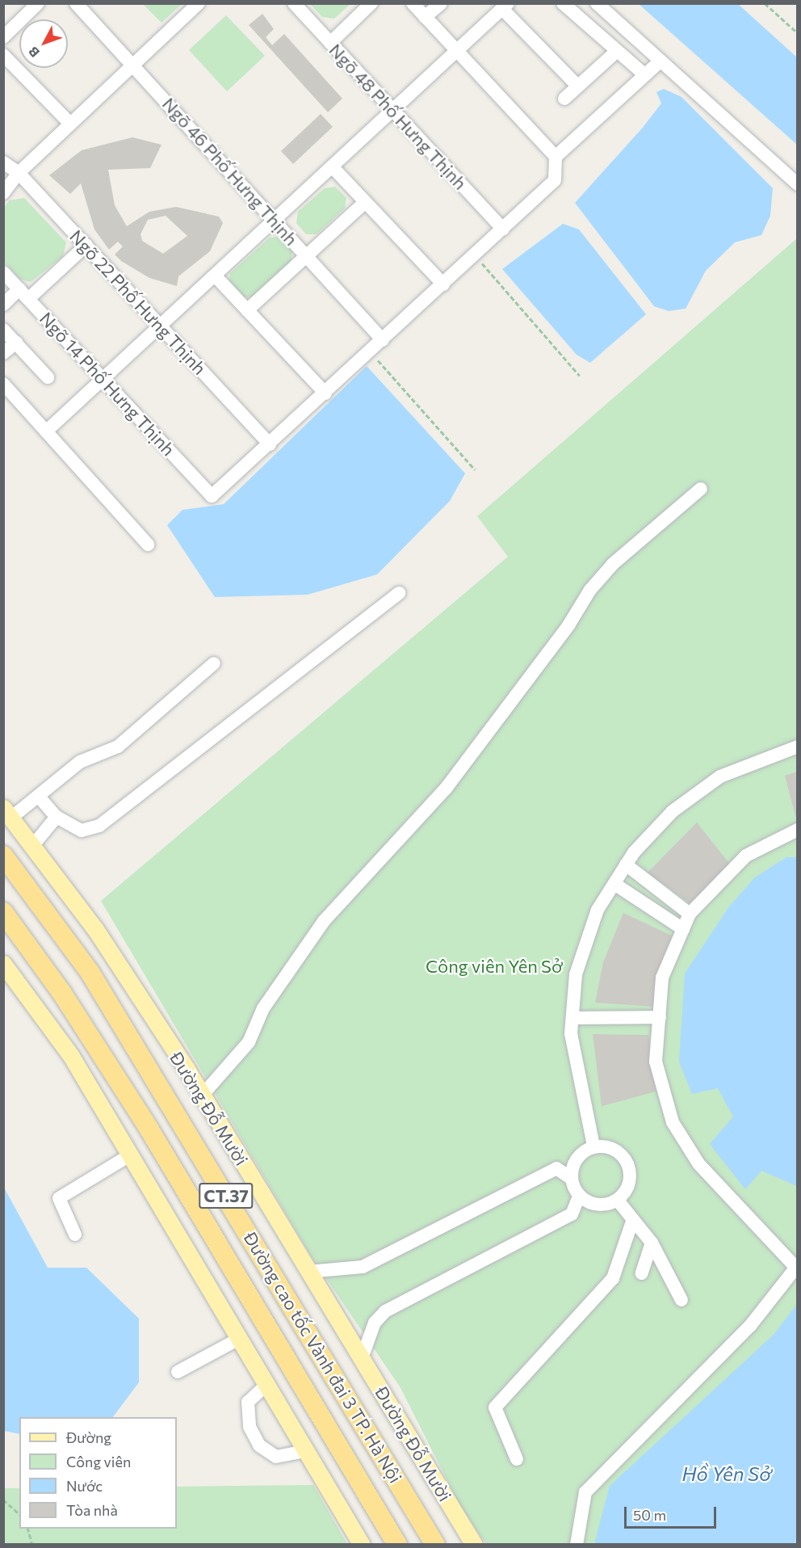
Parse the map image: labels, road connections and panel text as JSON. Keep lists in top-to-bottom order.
{
  "streets": {
    "highway": ["CT.37", "Đường cao tốc Vành đai 3 TP. Hà Nội"],
    "main road": ["Đường Đỗ Mười"],
    "street": [
      "Ngõ 48 Phố Hưng Thịnh",
      "Ngõ 46 Phố Hưng Thịnh",
      "Ngõ 22 Phố Hưng Thịnh",
      "Ngõ 14 Phố Hưng Thịnh"
    ]
  },
  "crossings": [
    ["Ngõ 22 Phố Hưng Thịnh", "Ngõ 14 Phố Hưng Thịnh"]
  ],
  "water": ["Hồ Yên Sở"],
  "parks": ["Công viên Yên Sở"],
  "legend": [
    "Đường",
    "Công viên",
    "Nước",
    "Tòa nhà"
  ],
  "scale_bar": "50 m",
  "north": "bottom left"
}
